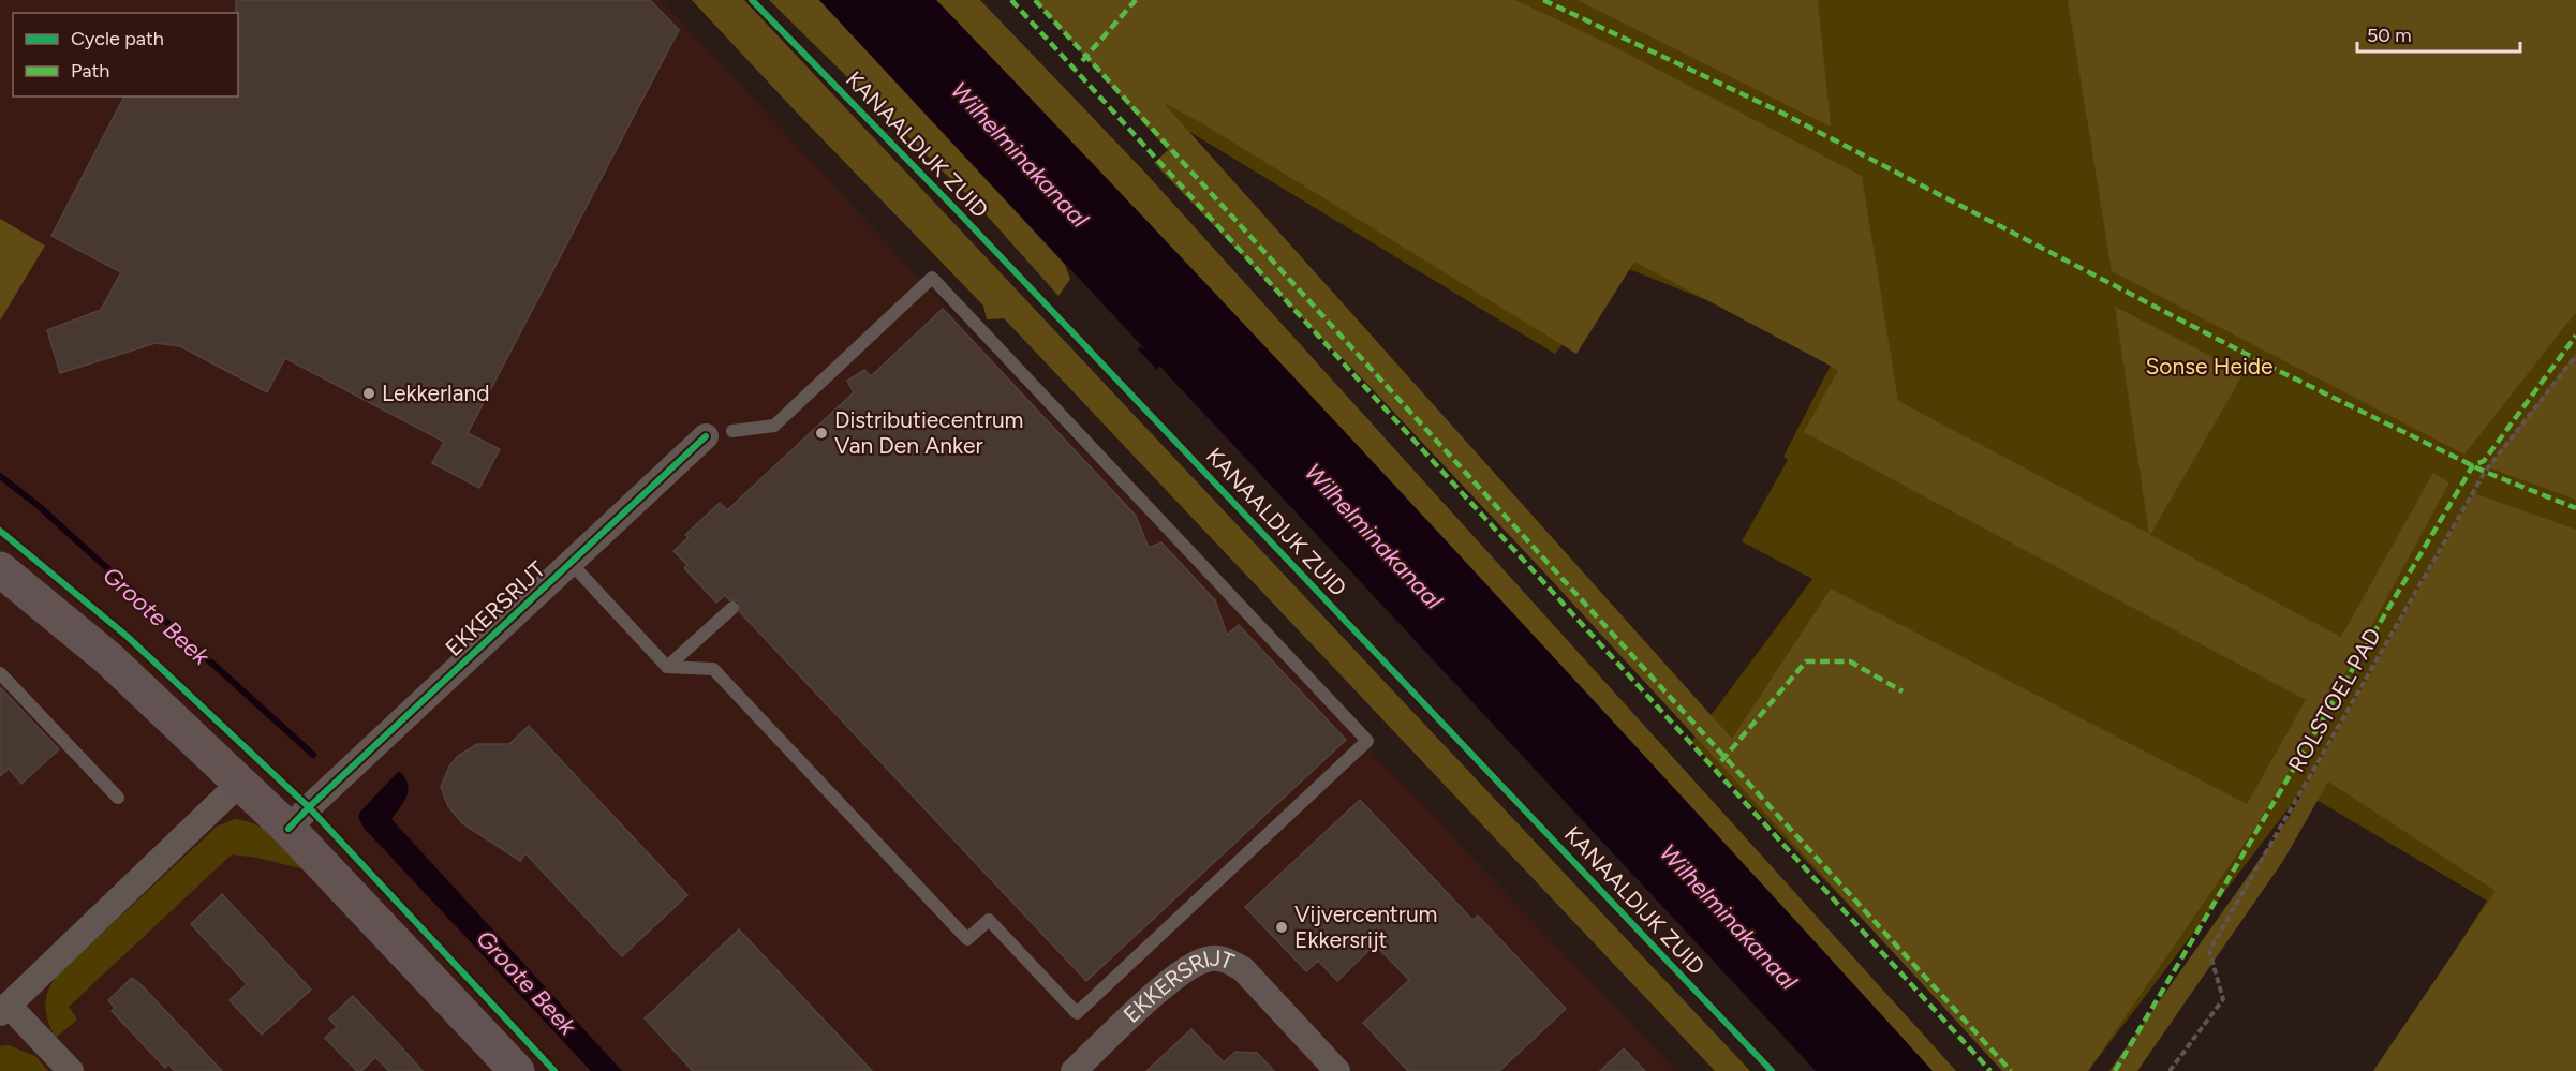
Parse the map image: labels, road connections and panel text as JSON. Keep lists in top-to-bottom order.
{
  "streets": {
    "street": ["EKKERSRIJT"],
    "path": ["ROLSTOEL PAD"],
    "cycle path": ["KANAALDIJK ZUID"]
  },
  "water": ["Wilhelminakanaal", "Groote Beek"],
  "parks": ["Sonse Heide"],
  "places": ["Lekkerland", "Distributiecentrum Van Den Anker", "Vijvercentrum Ekkersrijt"],
  "legend": ["Cycle path", "Path"],
  "scale_bar": "50 m"
}
